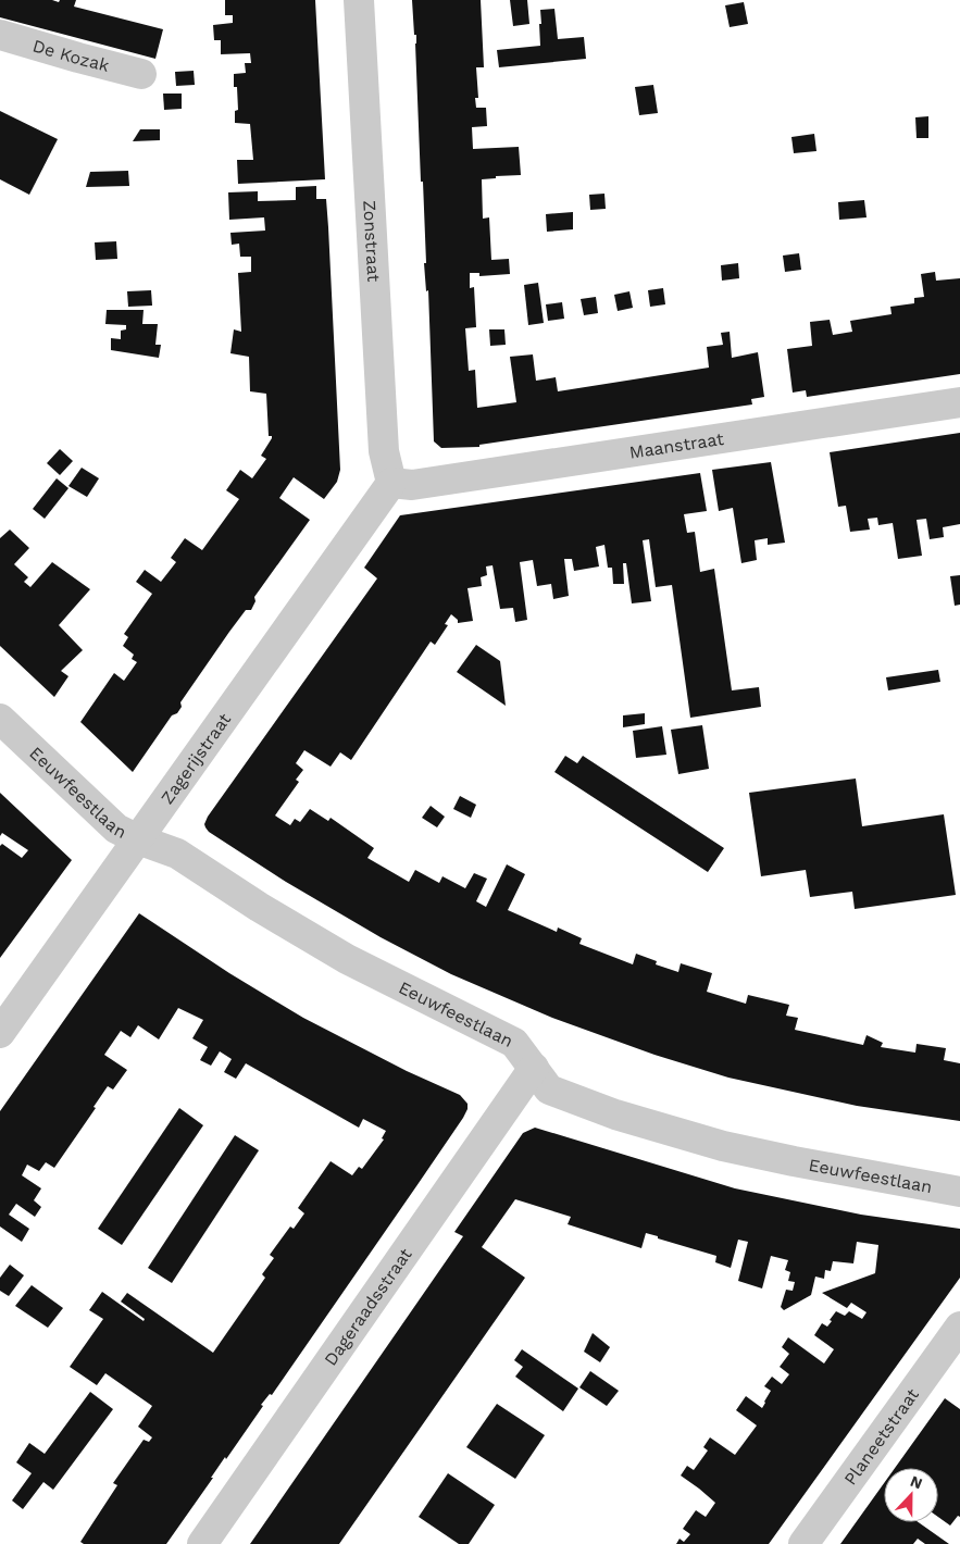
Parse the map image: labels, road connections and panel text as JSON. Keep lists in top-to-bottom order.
{
  "streets": {
    "street": [
      "De Kozak",
      "Zonstraat",
      "Maanstraat",
      "Zagerijstraat",
      "Eeuwfeestlaan",
      "Dageraadsstraat",
      "Planeetstraat"
    ]
  },
  "crossings": [
    ["Zonstraat", "Maanstraat"],
    ["Zonstraat", "Zagerijstraat"],
    ["Maanstraat", "Zagerijstraat"],
    ["Zagerijstraat", "Eeuwfeestlaan"],
    ["Eeuwfeestlaan", "Dageraadsstraat"]
  ],
  "north": "top"
}
